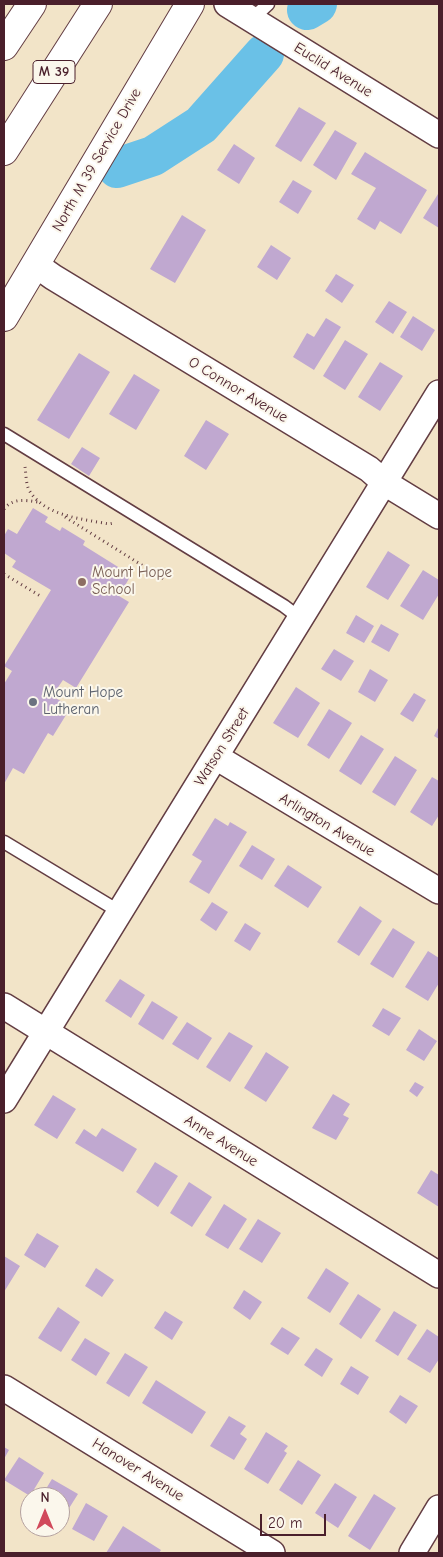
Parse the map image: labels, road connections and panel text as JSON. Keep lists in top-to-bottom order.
{
  "streets": {
    "main road": ["M 39", "North M 39 Service Drive"],
    "street": [
      "Euclid Avenue",
      "O Connor Avenue",
      "Watson Street",
      "Arlington Avenue",
      "Anne Avenue",
      "Hanover Avenue"
    ]
  },
  "crossings": [
    ["North M 39 Service Drive", "O Connor Avenue"],
    ["O Connor Avenue", "Watson Street"],
    ["Watson Street", "Arlington Avenue"],
    ["Watson Street", "Anne Avenue"]
  ],
  "places": ["Mount Hope School", "Mount Hope Lutheran"],
  "scale_bar": "20 m",
  "north": "top"
}
